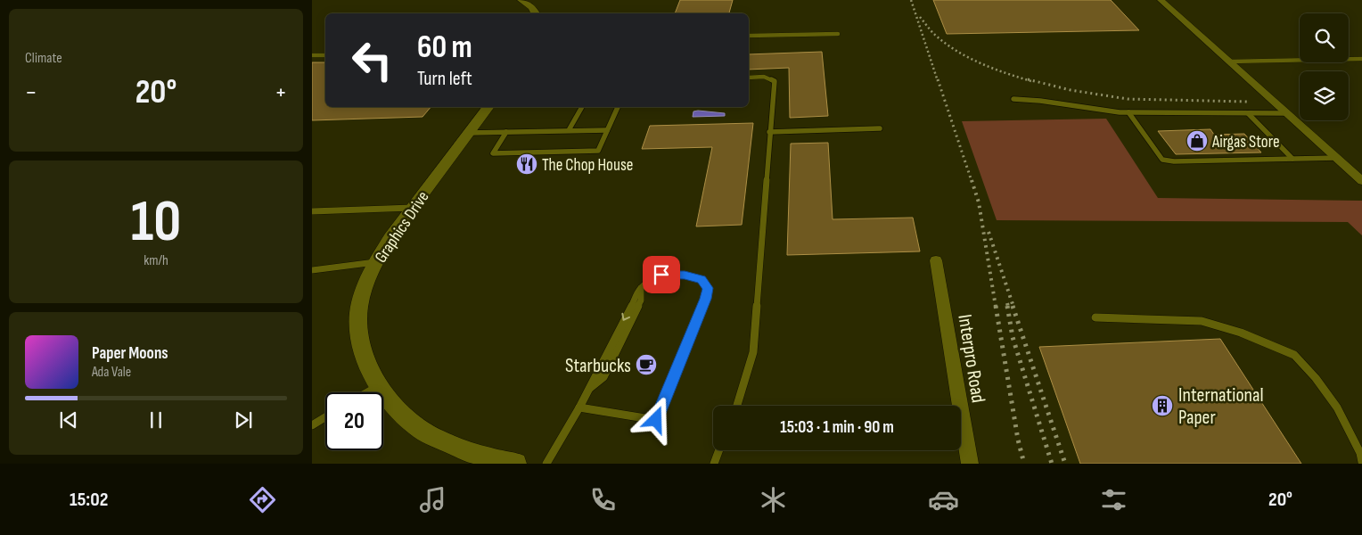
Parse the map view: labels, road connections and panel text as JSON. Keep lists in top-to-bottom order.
{
  "streets": {
    "street": ["Graphics Drive", "Interpro Road"]
  },
  "places": {
    "shop": ["Airgas Store"],
    "restaurant": ["The Chop House"],
    "cafe": ["Starbucks"],
    "building": ["International Paper"]
  },
  "page": {
    "tile": [
      "Climate",
      ["10", "km/h"]
    ],
    "turn": ["60 m", "Turn left"],
    "heat": ["−", "20°", "+"],
    "song": ["Paper Moons", "Ada Vale"],
    "limit": "20",
    "trip": "15:03 · 1 min · 90 m",
    "tabs": ["15:02", "20°"]
  }
}
